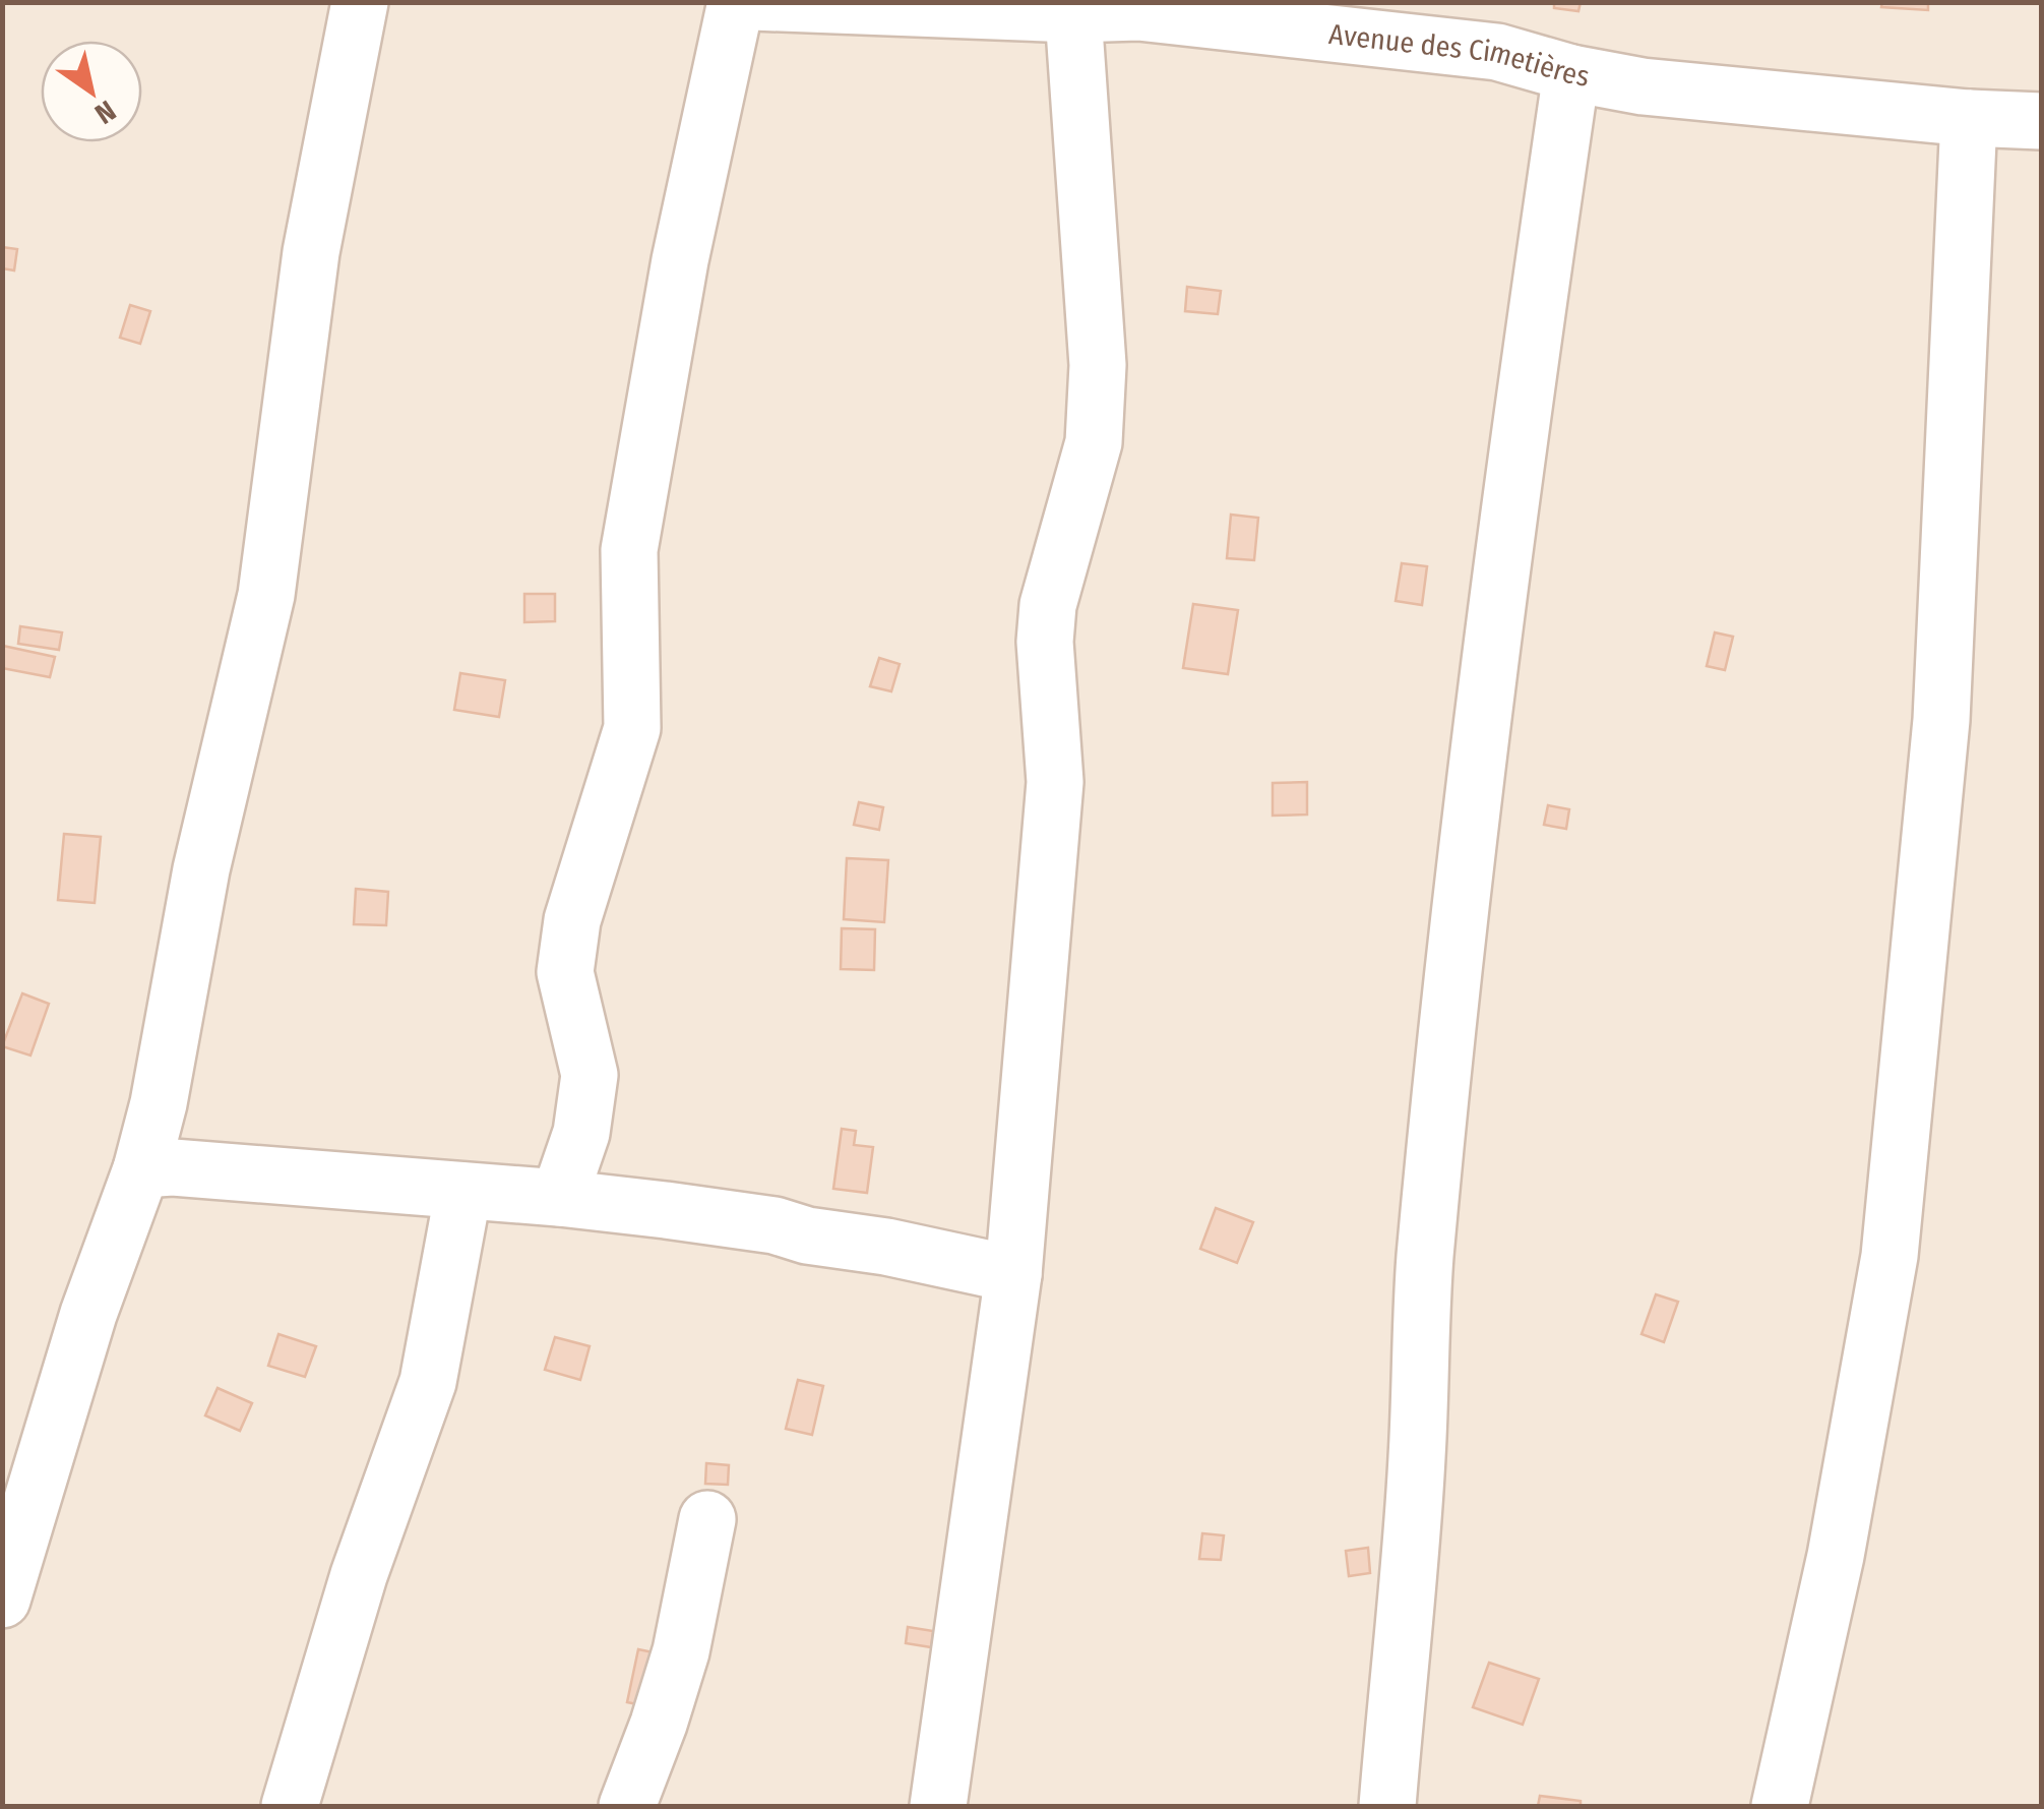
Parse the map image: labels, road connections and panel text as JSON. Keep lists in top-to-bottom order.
{
  "streets": {
    "street": ["Avenue des Cimetières"]
  },
  "north": "bottom right"
}
